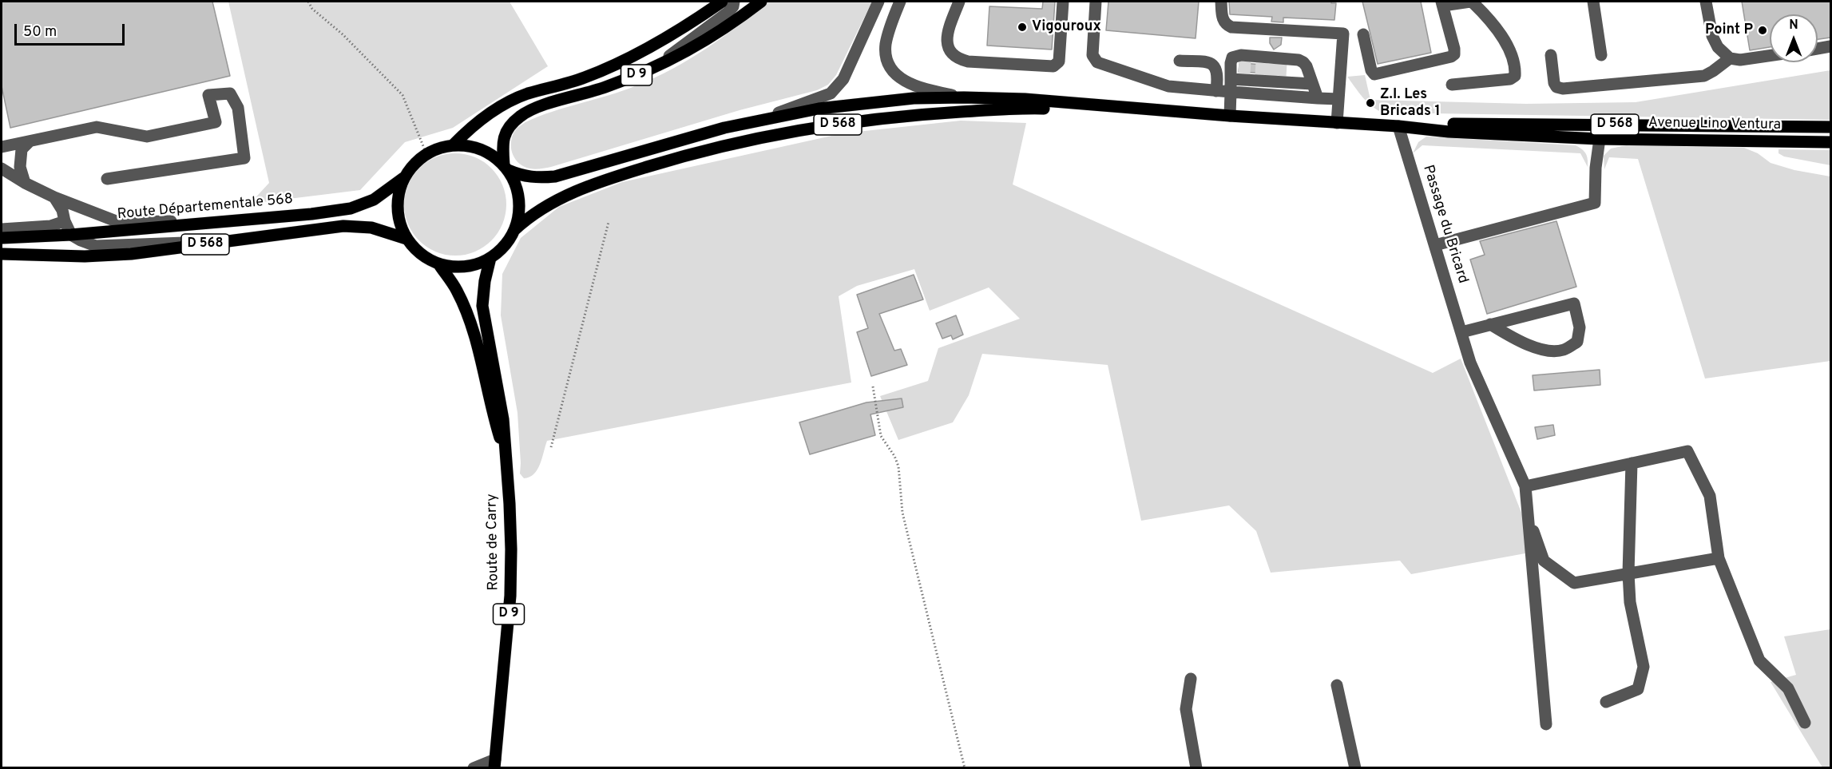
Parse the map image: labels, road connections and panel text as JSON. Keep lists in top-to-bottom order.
{
  "streets": {
    "main road": [
      "D 9",
      "D 568",
      "Avenue Lino Ventura",
      "Route Départementale 568",
      "Route de Carry"
    ],
    "street": ["Passage du Bricard"]
  },
  "crossings": [
    ["D 9", "D 568"],
    ["D 9", "Route Départementale 568"],
    ["D 9", "Route de Carry"],
    ["D 568", "Avenue Lino Ventura"],
    ["D 568", "Route Départementale 568"],
    ["D 568", "Passage du Bricard"],
    ["D 568", "Route de Carry"],
    ["Avenue Lino Ventura", "Passage du Bricard"],
    ["Route Départementale 568", "Route de Carry"]
  ],
  "places": ["Vigouroux", "Point P", "Z.I. Les Bricads 1"],
  "scale_bar": "50 m",
  "north": "top"
}
